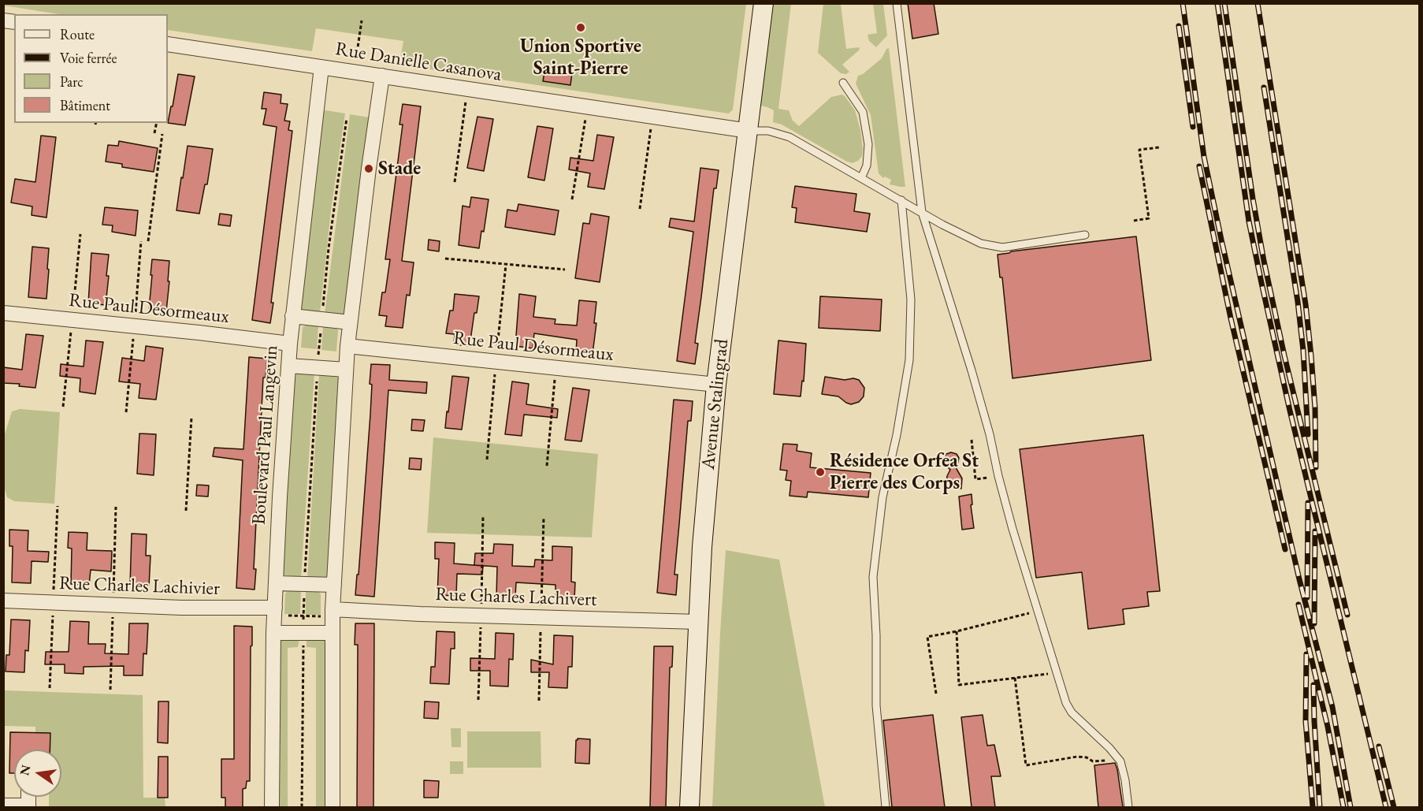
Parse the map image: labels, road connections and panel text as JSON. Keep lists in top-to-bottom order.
{
  "streets": {
    "street": [
      "Rue Danielle Casanova",
      "Rue Paul Désormeaux",
      "Avenue Stalingrad",
      "Boulevard Paul Langevin",
      "Rue Charles Lachivier",
      "Rue Charles Lachivert"
    ]
  },
  "crossings": [
    ["Rue Danielle Casanova", "Avenue Stalingrad"],
    ["Rue Danielle Casanova", "Boulevard Paul Langevin"],
    ["Rue Paul Désormeaux", "Avenue Stalingrad"],
    ["Rue Paul Désormeaux", "Boulevard Paul Langevin"],
    ["Avenue Stalingrad", "Rue Charles Lachivert"],
    ["Boulevard Paul Langevin", "Rue Charles Lachivier"]
  ],
  "places": ["Union Sportive Saint-Pierre", "Stade", "Résidence Orfea St Pierre des Corps"],
  "legend": [
    "Route",
    "Voie ferrée",
    "Parc",
    "Bâtiment"
  ],
  "north": "left"
}
